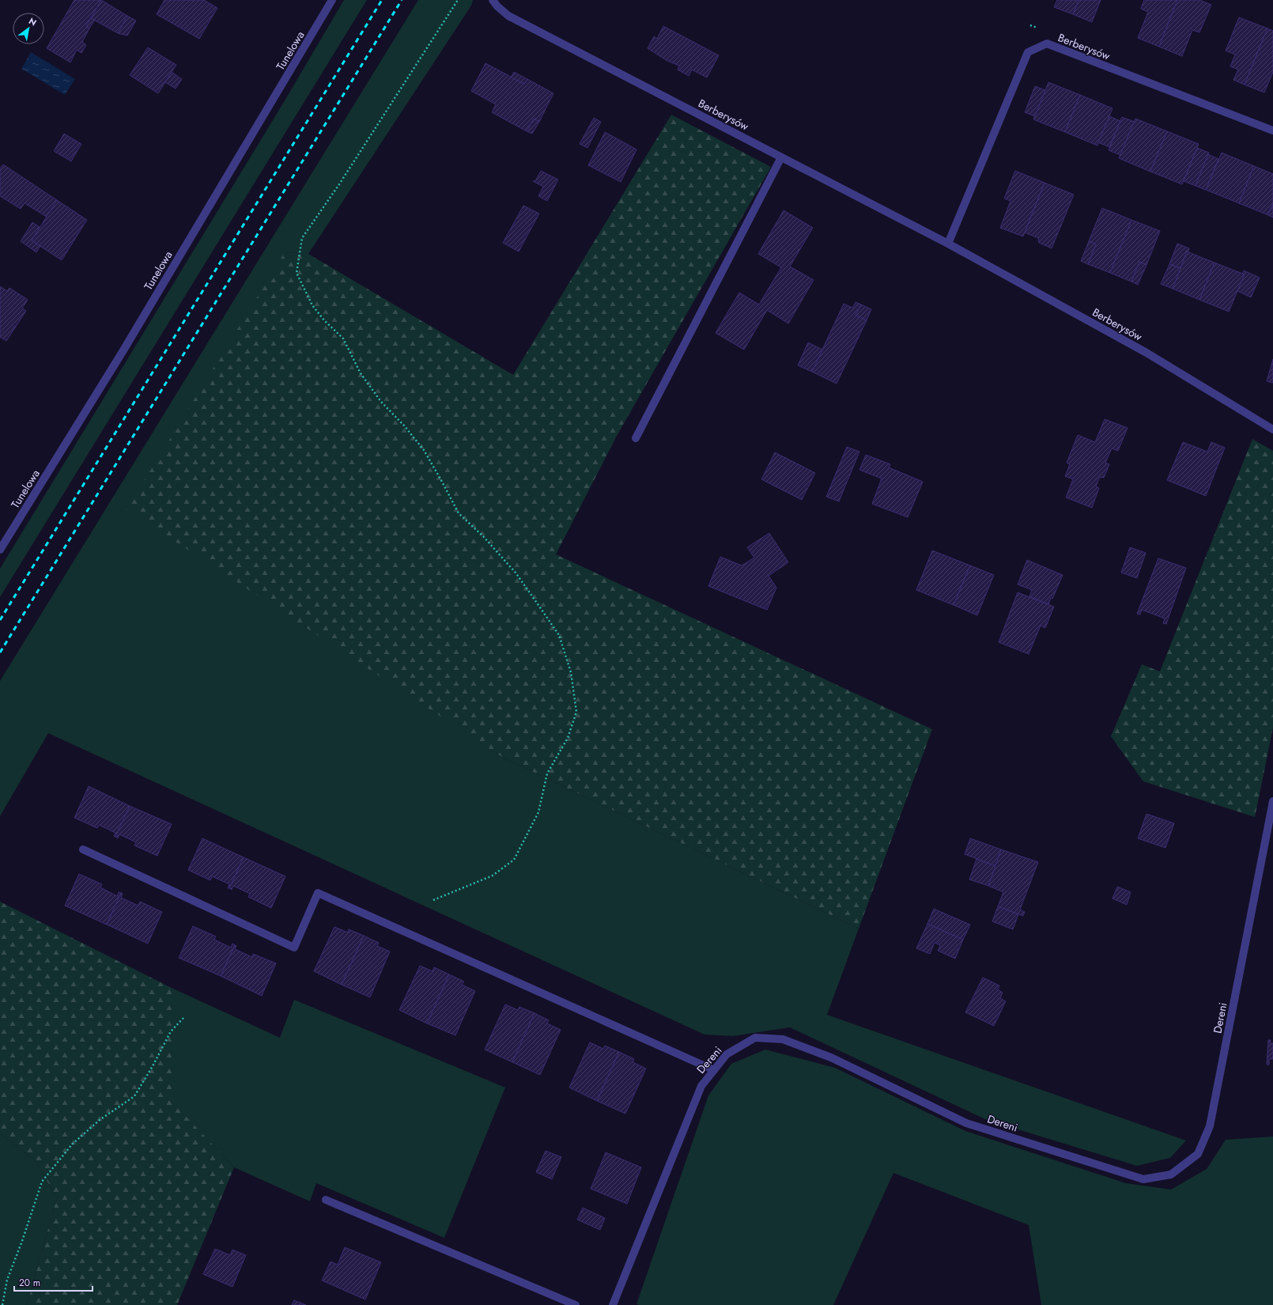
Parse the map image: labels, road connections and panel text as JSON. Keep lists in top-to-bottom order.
{
  "streets": {
    "street": ["Berberysów", "Tunelowa", "Dereni"]
  },
  "scale_bar": "20 m",
  "north": "top right"
}
